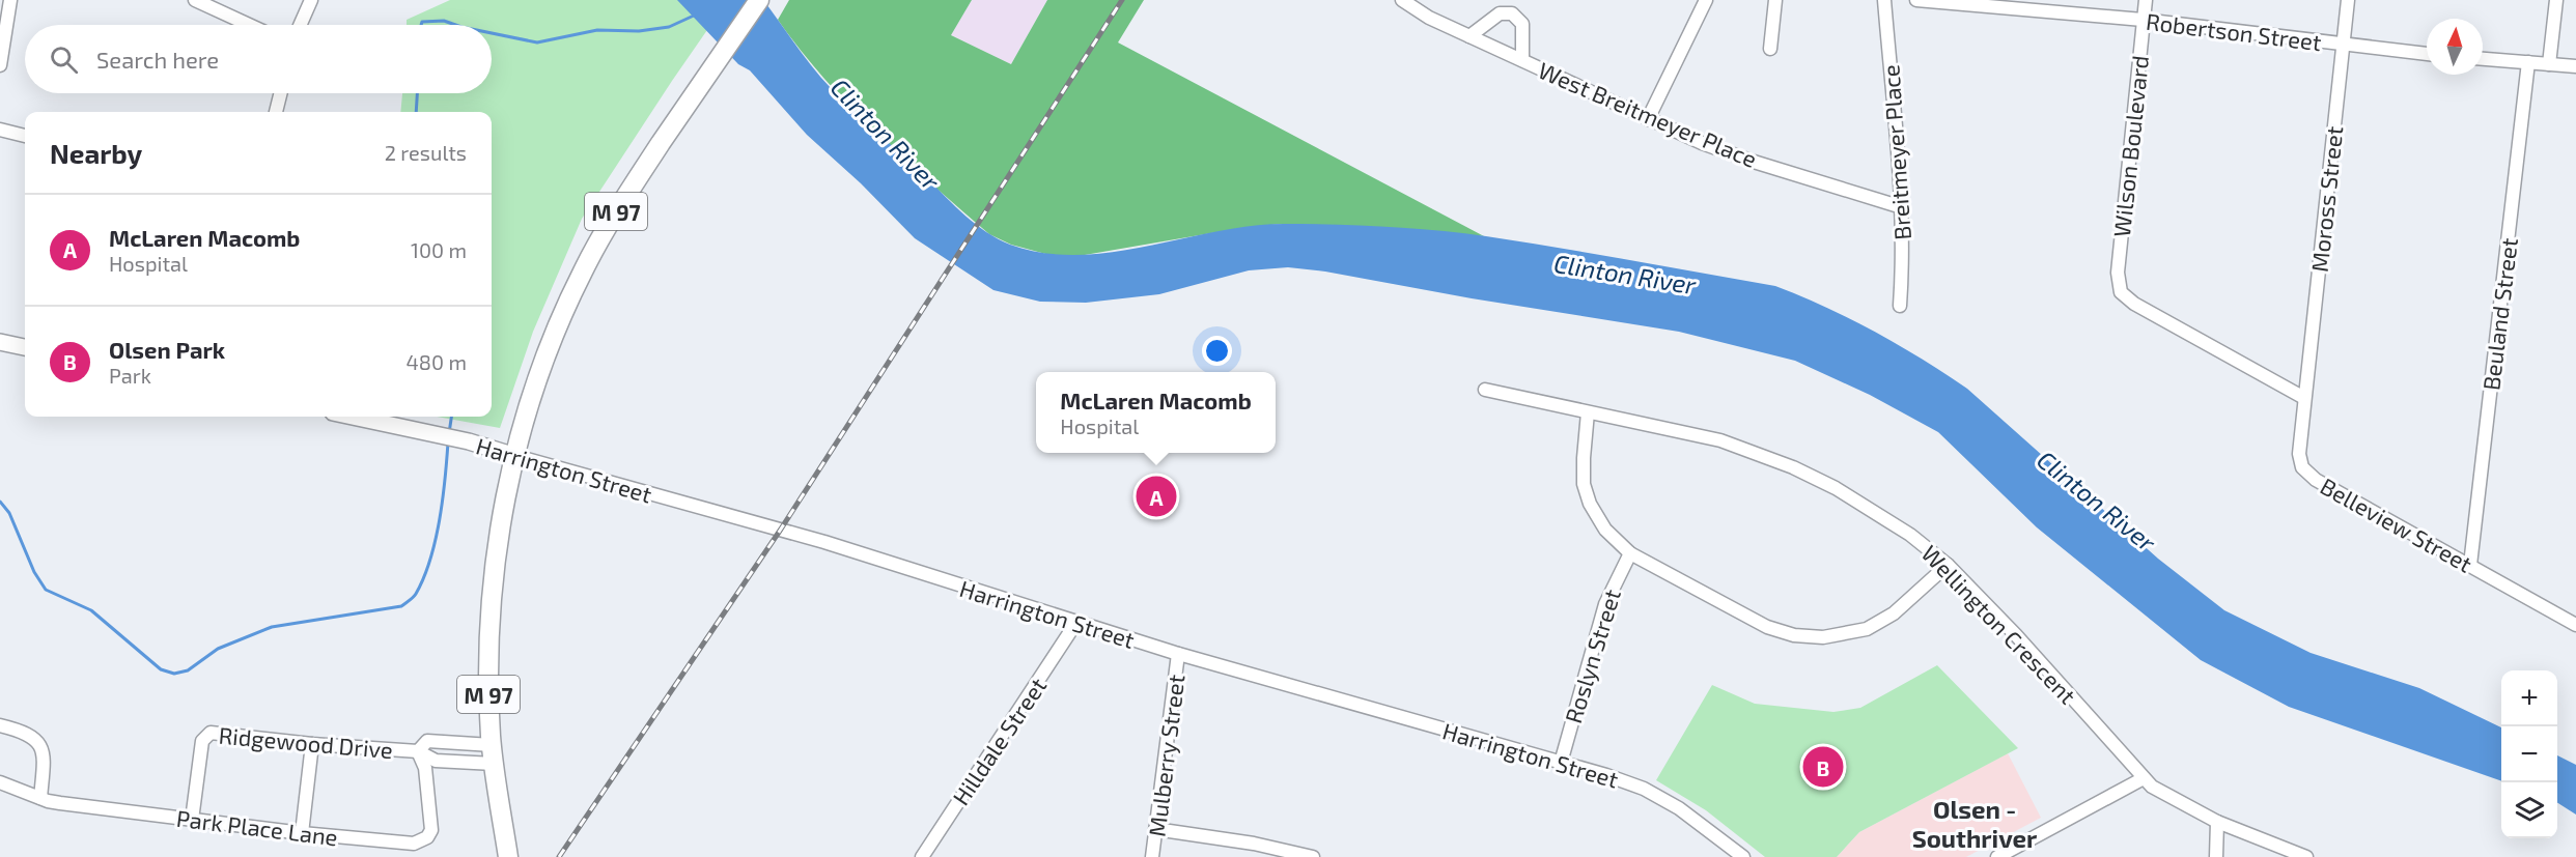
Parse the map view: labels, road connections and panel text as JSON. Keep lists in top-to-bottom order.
{
  "streets": {
    "main road": ["M 97"],
    "street": [
      "Robertson Street",
      "West Breitmeyer Place",
      "Wilson Boulevard",
      "Breitmeyer Place",
      "Moross Street",
      "Beuland Street",
      "Harrington Street",
      "Belleview Street",
      "Wellington Crescent",
      "Roslyn Street",
      "Hilldale Street",
      "Ridgewood Drive",
      "Mulberry Street",
      "Park Place Lane"
    ]
  },
  "crossings": [
    ["Robertson Street", "Wilson Boulevard"],
    ["Robertson Street", "Moross Street"],
    ["West Breitmeyer Place", "Breitmeyer Place"],
    ["Wilson Boulevard", "Moross Street"],
    ["Wilson Boulevard", "Belleview Street"],
    ["Moross Street", "Belleview Street"],
    ["M 97", "Harrington Street"],
    ["M 97", "Ridgewood Drive"],
    ["Beuland Street", "Belleview Street"],
    ["Harrington Street", "Roslyn Street"],
    ["Harrington Street", "Hilldale Street"],
    ["Harrington Street", "Mulberry Street"],
    ["Ridgewood Drive", "Park Place Lane"]
  ],
  "districts": ["Olsen - Southriver"],
  "water": ["Clinton River"],
  "north": "top",
  "page": {
    "search": "Search here",
    "heading": ["Nearby", "2 results"],
    "list": [
      {
        "mark": "A",
        "name": "McLaren Macomb",
        "note": "Hospital",
        "value": "100 m"
      },
      {
        "mark": "B",
        "name": "Olsen Park",
        "note": "Park",
        "value": "480 m"
      }
    ],
    "popup": ["McLaren Macomb", "Hospital"],
    "pins": ["A", "B"],
    "map_buttons": ["+", "−"]
  }
}
